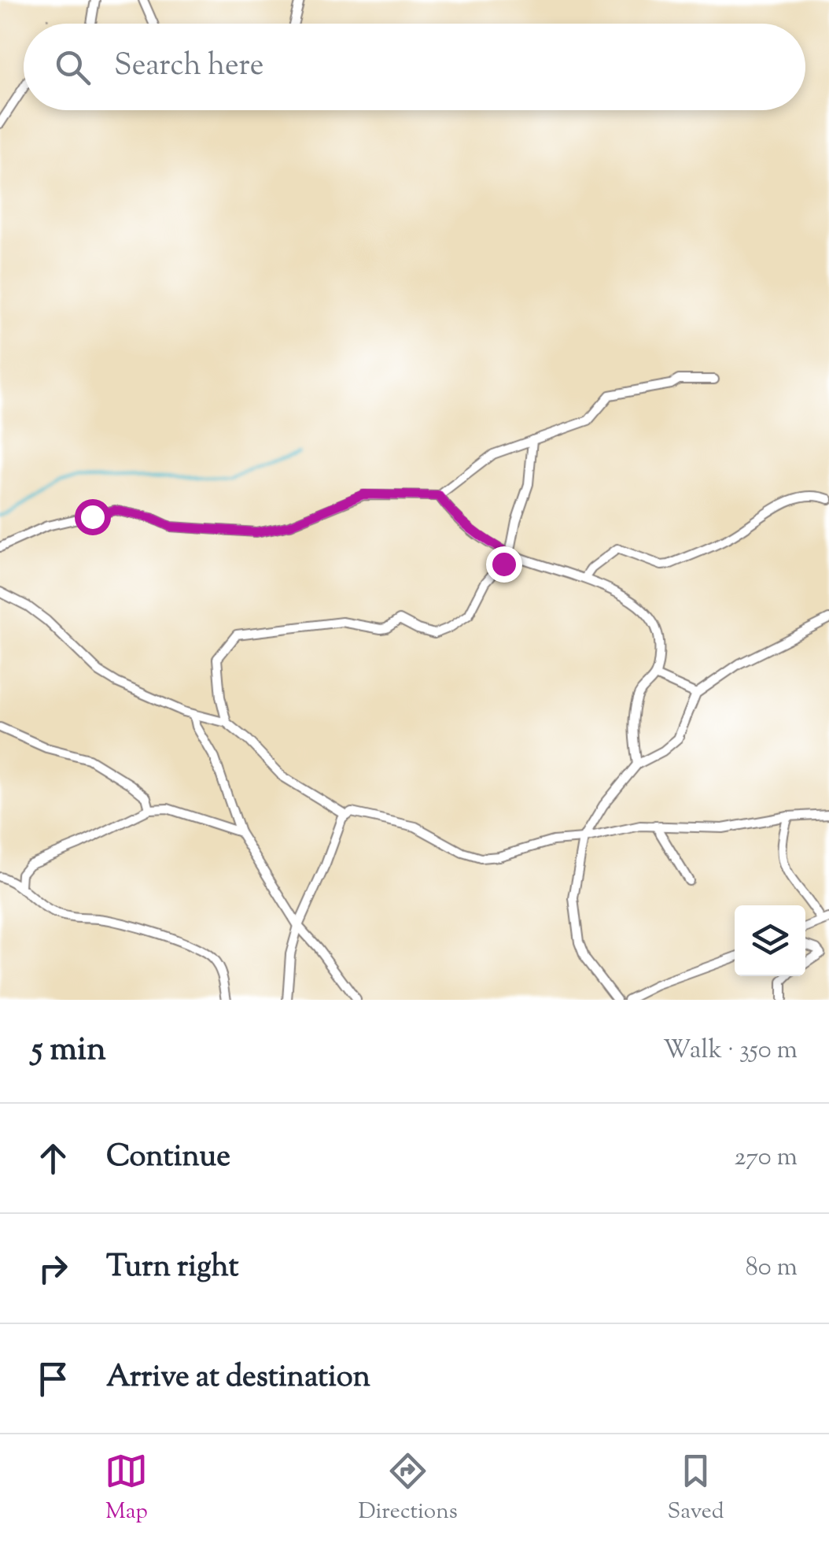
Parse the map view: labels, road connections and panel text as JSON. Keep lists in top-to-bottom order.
{
  "page": {
    "search": "Search here",
    "heading": ["5 min", "Walk · 350 m"],
    "list": [
      ["Continue", "270 m"],
      ["Turn right", "80 m"],
      "Arrive at destination"
    ],
    "nav": ["Map", "Directions", "Saved"]
  }
}
